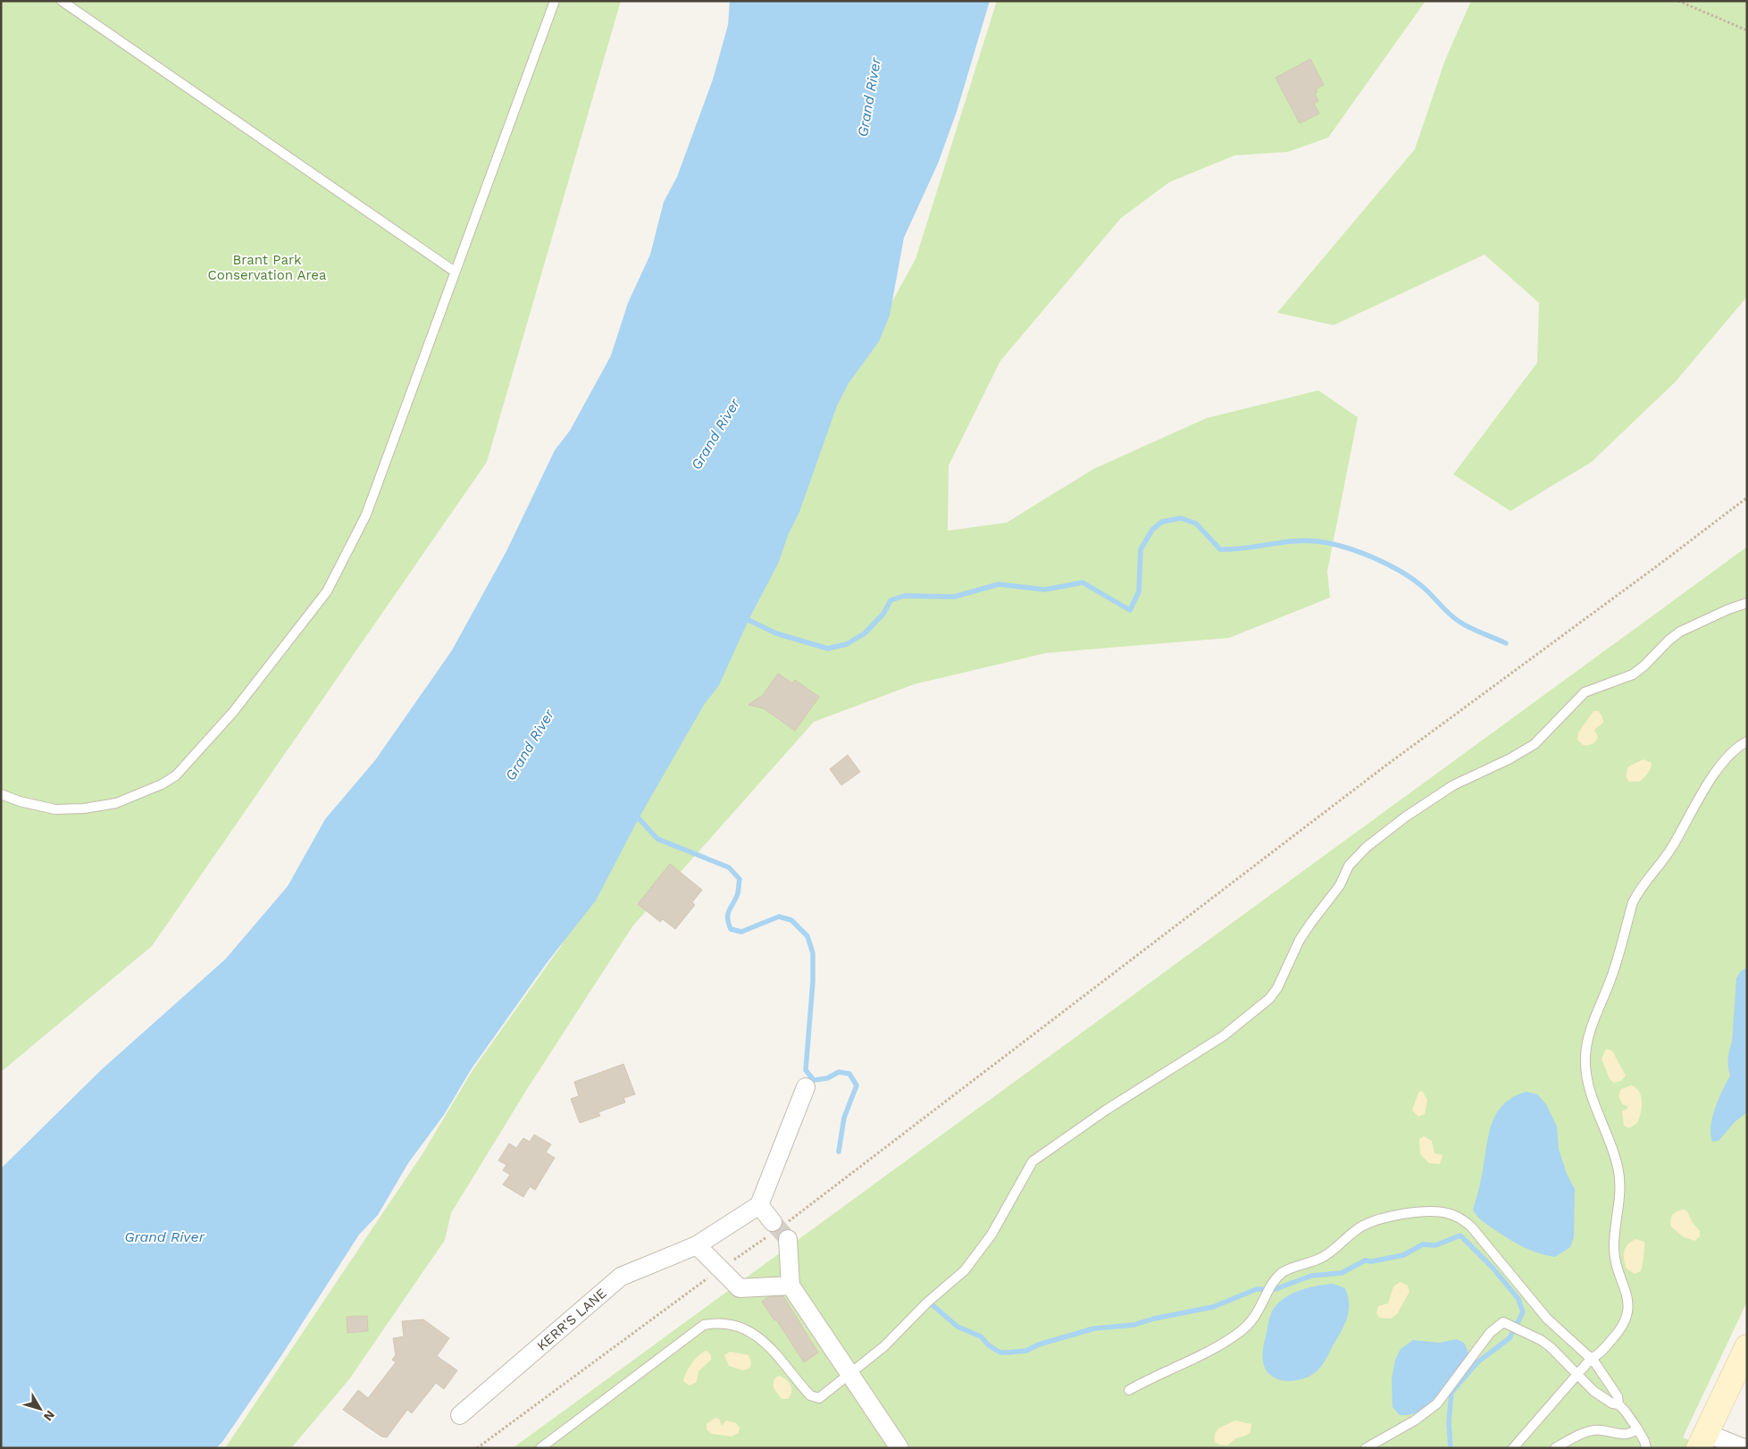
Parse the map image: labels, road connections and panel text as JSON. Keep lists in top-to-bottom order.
{
  "streets": {
    "street": ["KERR'S LANE"]
  },
  "water": ["Grand River"],
  "parks": ["Brant Park Conservation Area"],
  "north": "bottom right"
}
